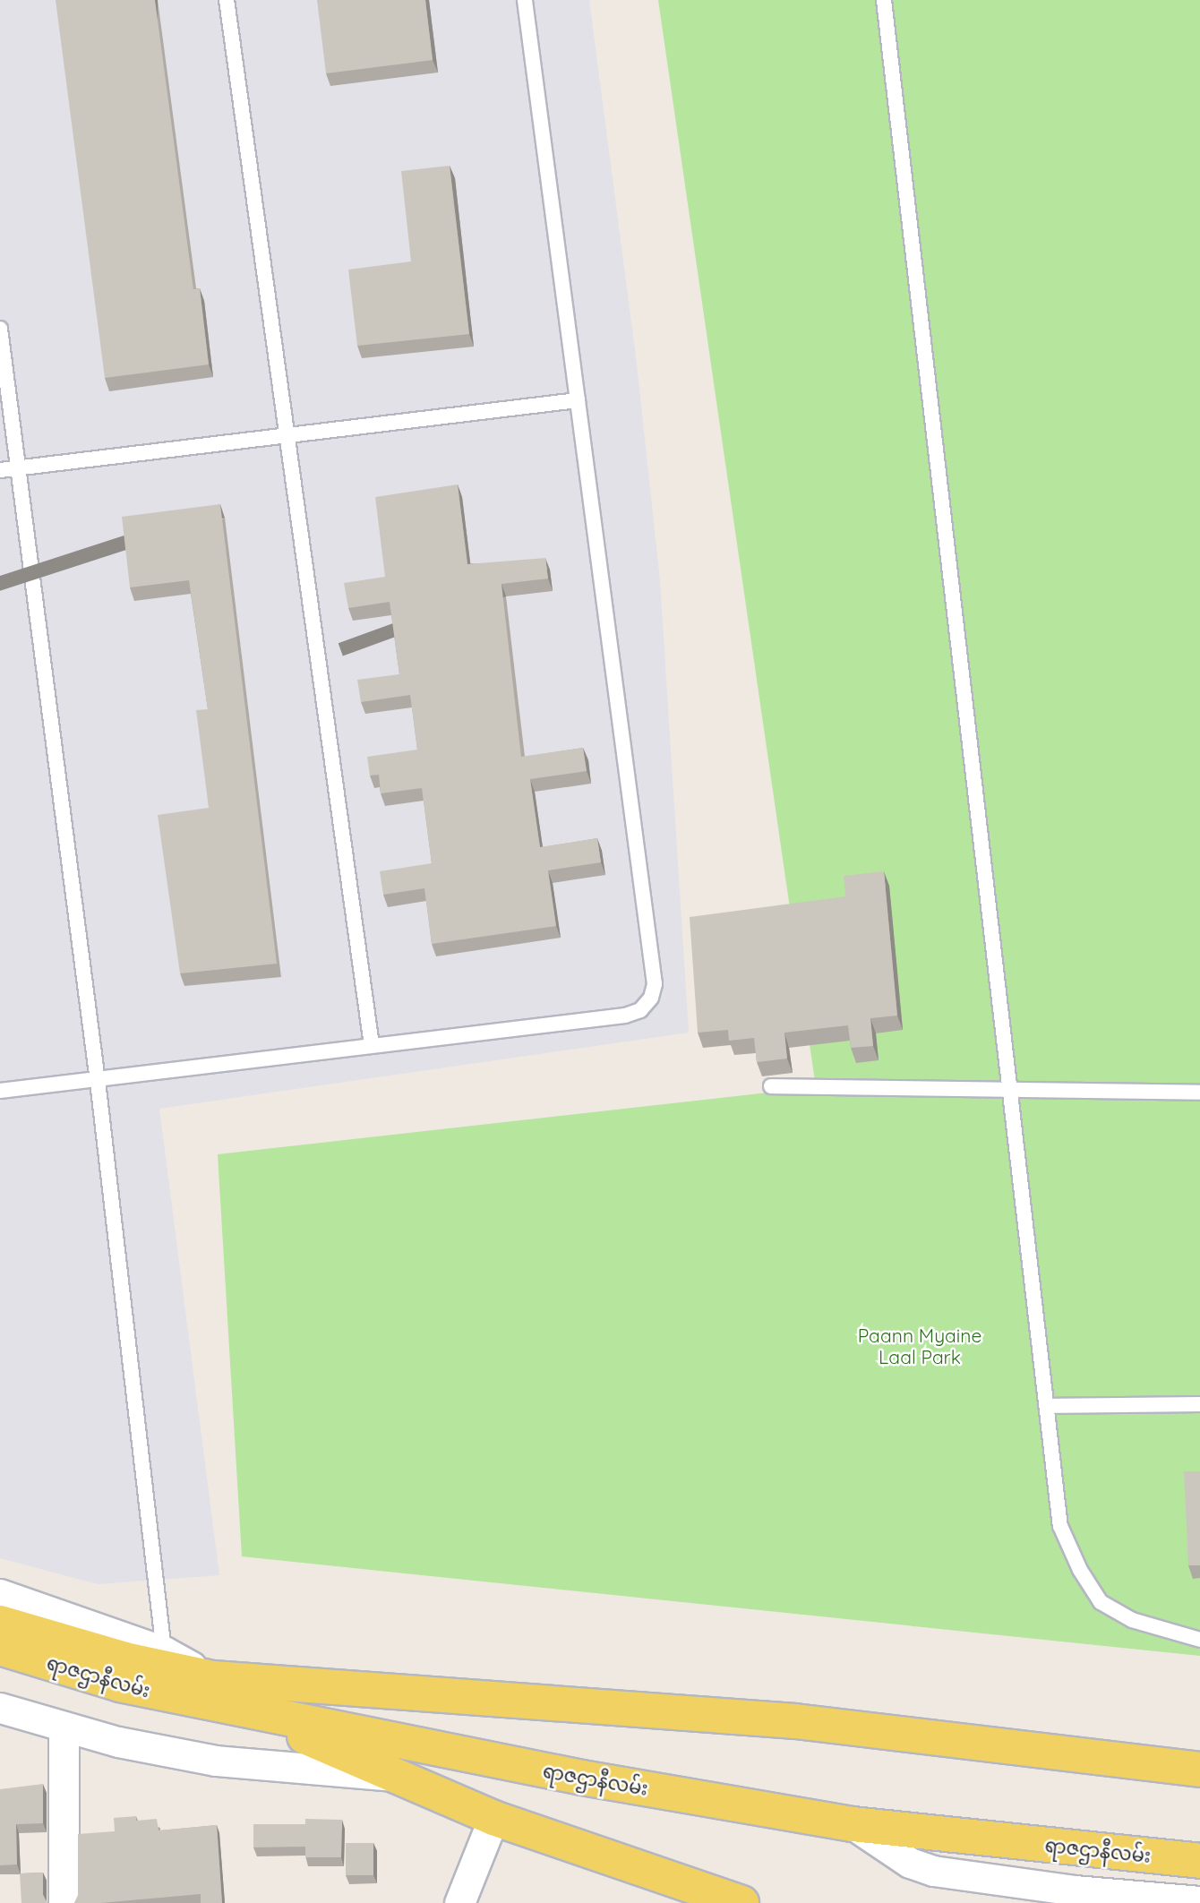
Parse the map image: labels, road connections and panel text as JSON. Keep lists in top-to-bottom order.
{
  "streets": {
    "main road": ["ရာဇဌာနီလမ်း"]
  },
  "parks": ["Paann Myaine Laal Park"]
}
